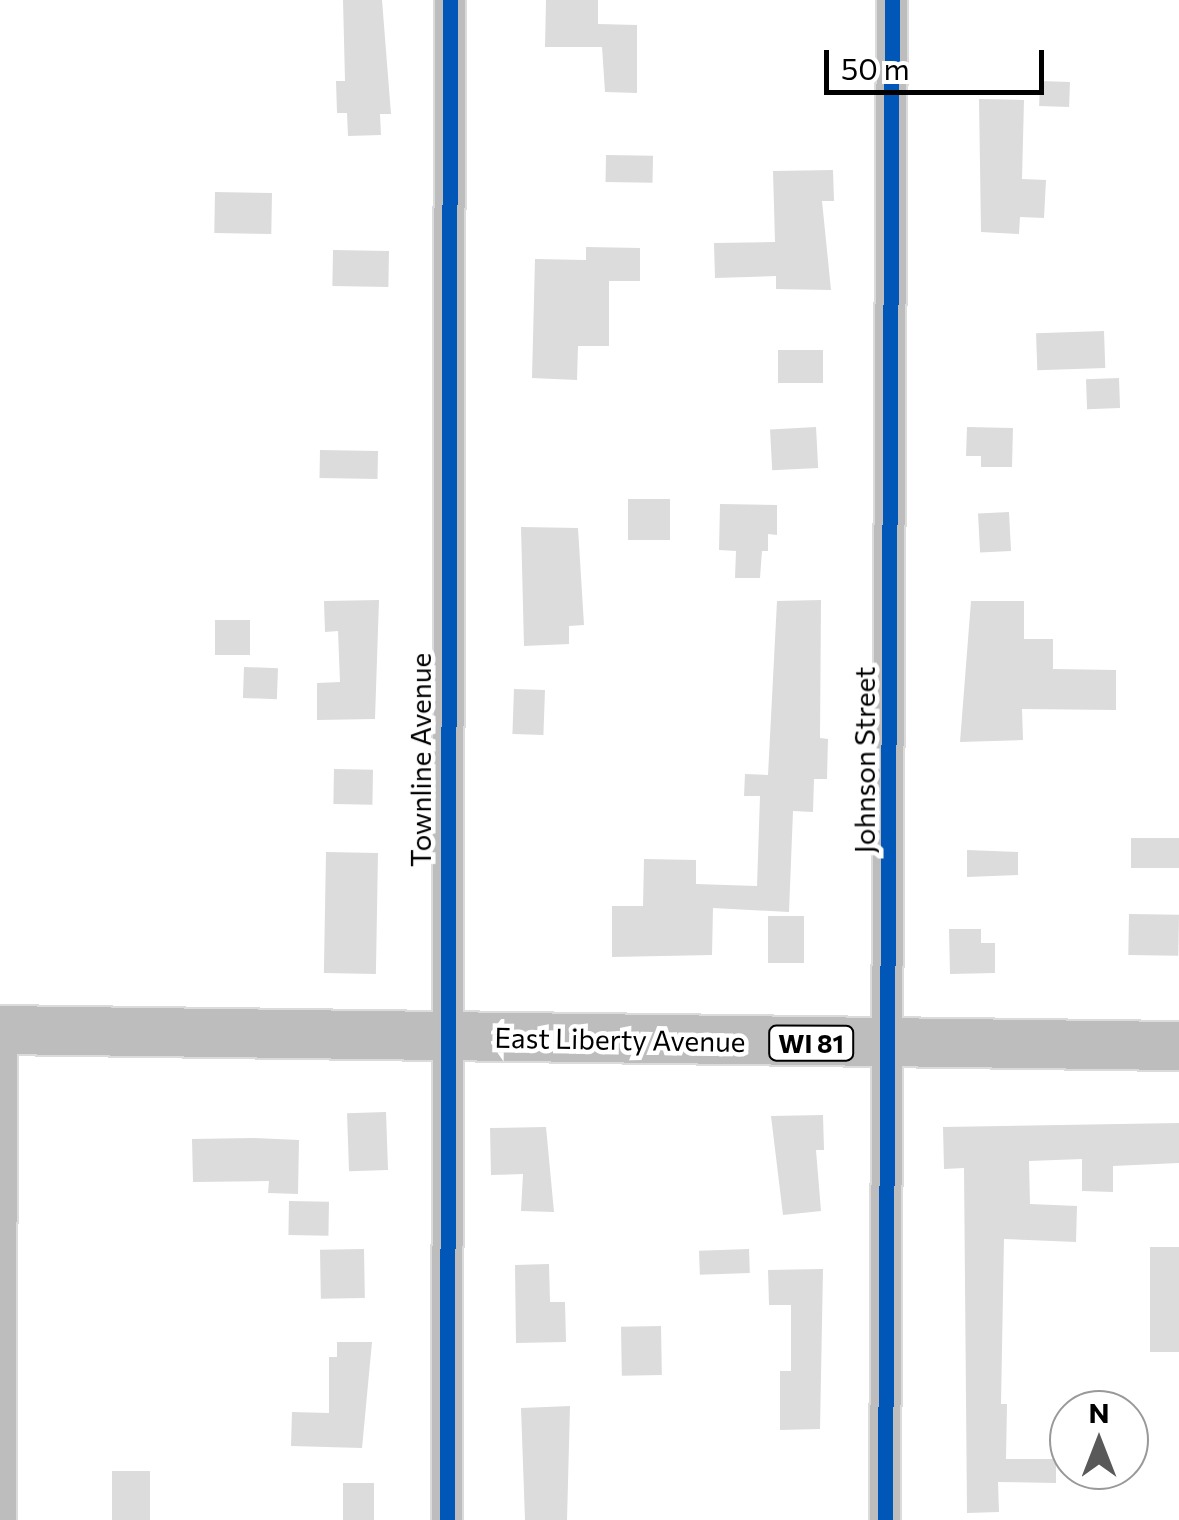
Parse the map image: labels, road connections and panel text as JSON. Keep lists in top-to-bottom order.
{
  "streets": {
    "main road": ["East Liberty Avenue", "WI 81"],
    "street": ["Townline Avenue", "Johnson Street"]
  },
  "crossings": [
    ["Townline Avenue", "East Liberty Avenue"],
    ["Johnson Street", "East Liberty Avenue"]
  ],
  "scale_bar": "50 m",
  "north": "top"
}
